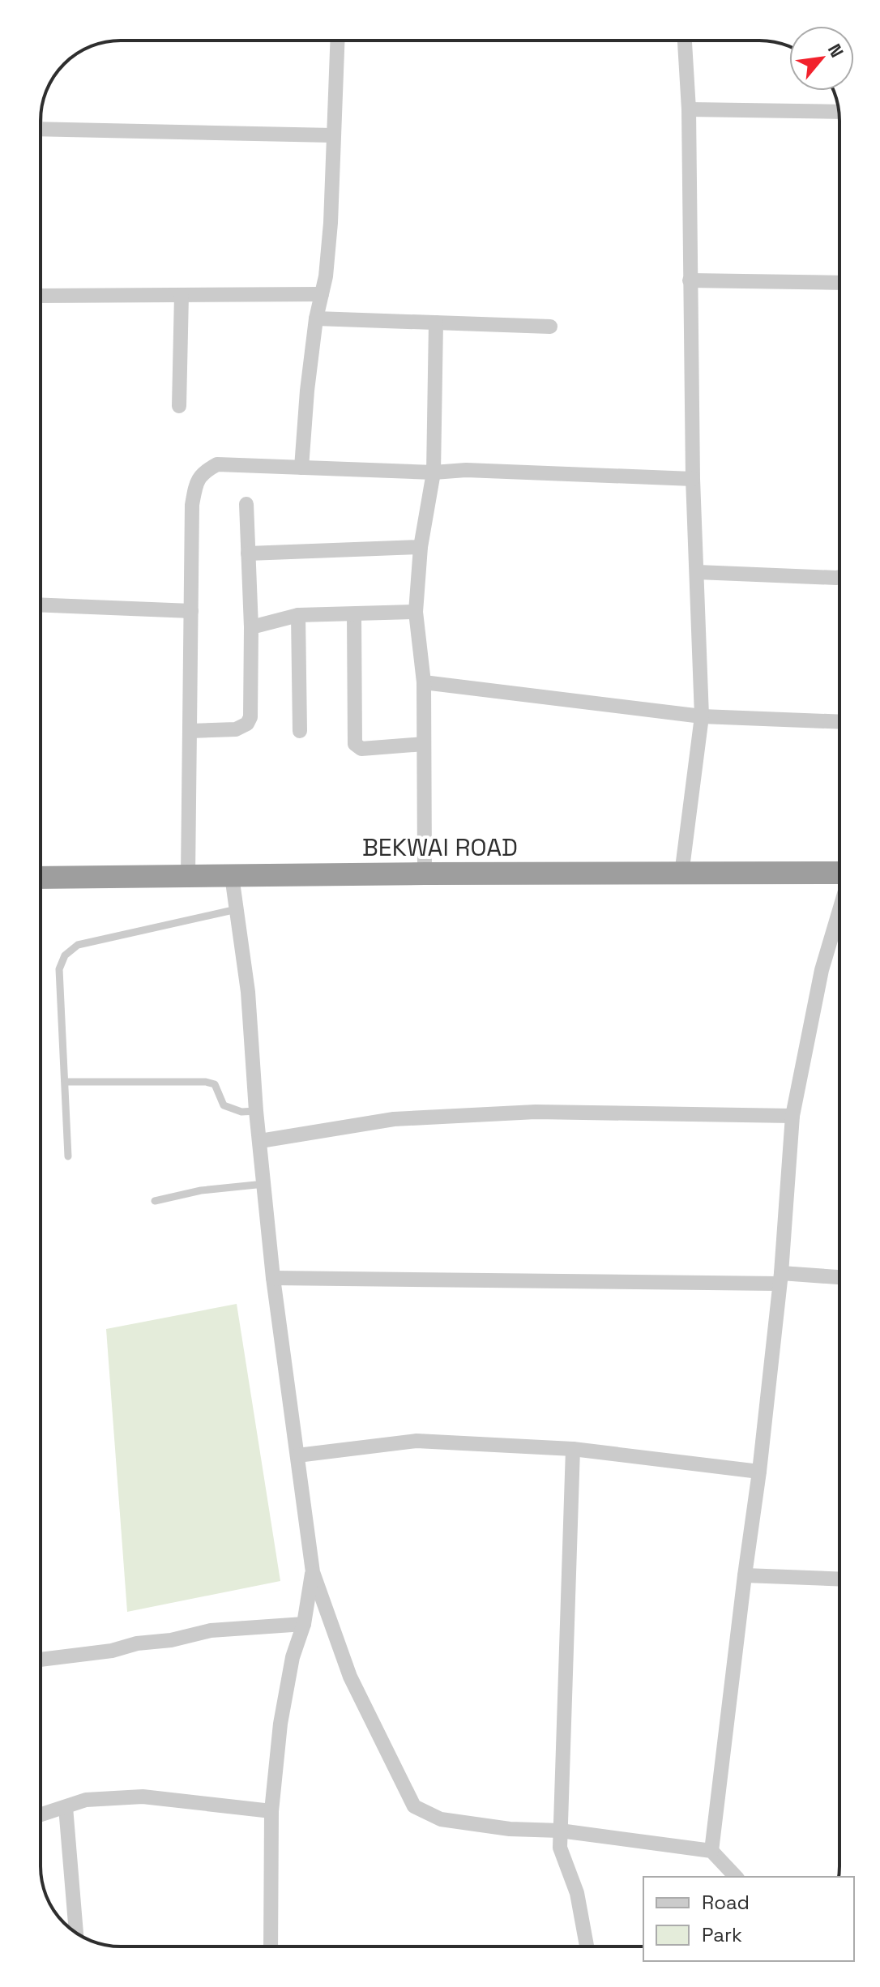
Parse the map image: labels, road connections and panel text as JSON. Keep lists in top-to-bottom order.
{
  "streets": {
    "highway": ["BEKWAI ROAD"]
  },
  "legend": ["Road", "Park"],
  "north": "top right"
}
